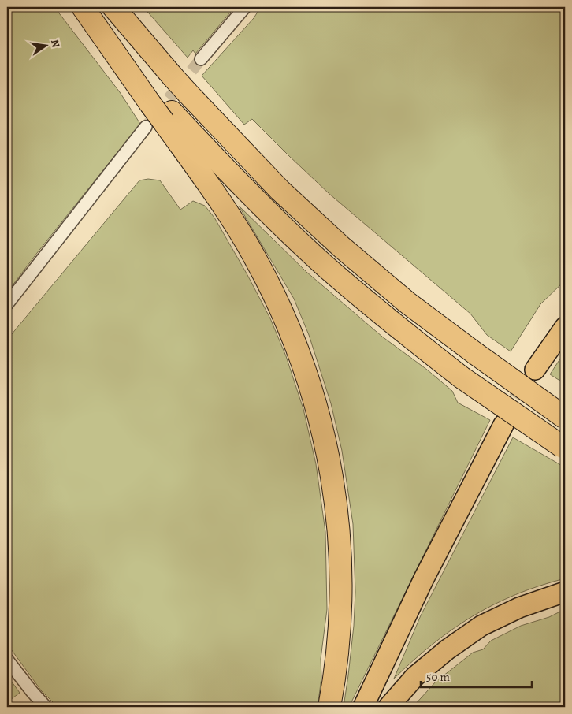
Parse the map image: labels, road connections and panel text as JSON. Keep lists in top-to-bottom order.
{
  "scale_bar": "50 m",
  "north": "right"
}
